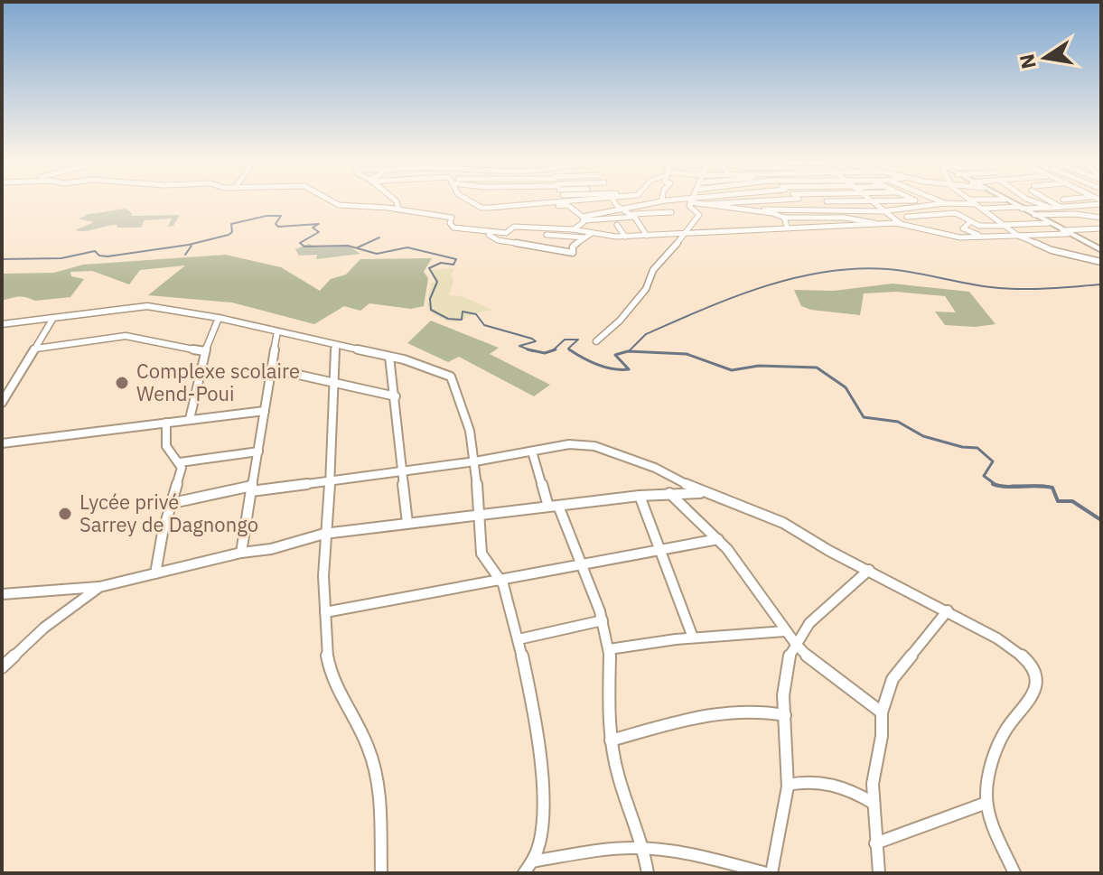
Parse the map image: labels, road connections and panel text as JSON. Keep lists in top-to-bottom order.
{
  "places": ["Complexe scolaire Wend-Poui", "Lycée privé Sarrey de Dagnongo"],
  "north": "left"
}
